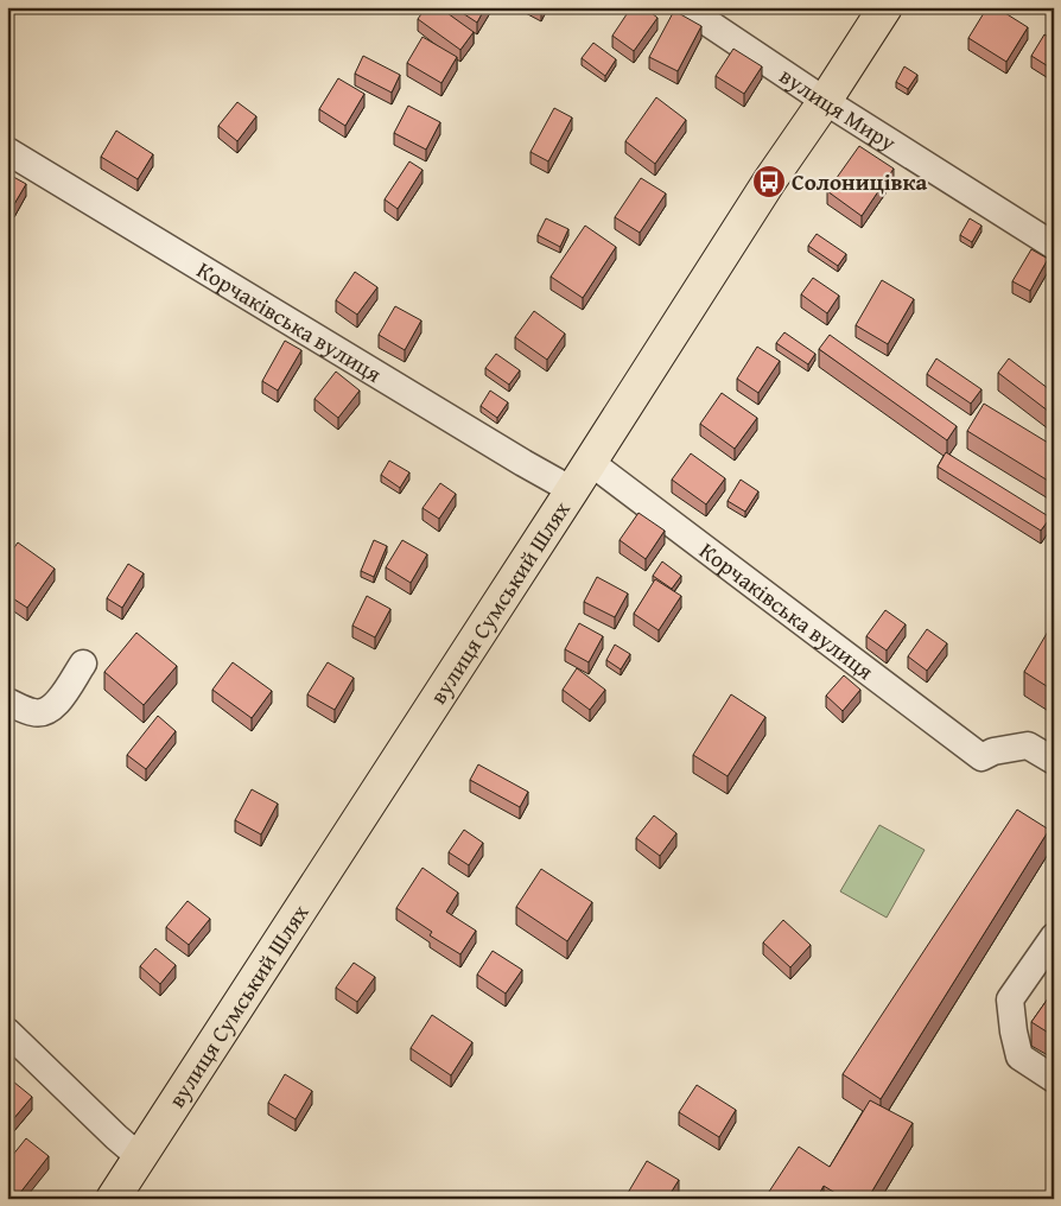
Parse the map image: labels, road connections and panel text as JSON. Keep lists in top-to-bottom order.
{
  "streets": {
    "main road": ["вулиця Сумський Шлях"],
    "street": ["вулиця Миру", "Корчаківська вулиця"]
  },
  "crossings": [
    ["вулиця Миру", "вулиця Сумський Шлях"],
    ["Корчаківська вулиця", "вулиця Сумський Шлях"]
  ],
  "places": {
    "bus stop": ["Солоницівка"]
  }
}
